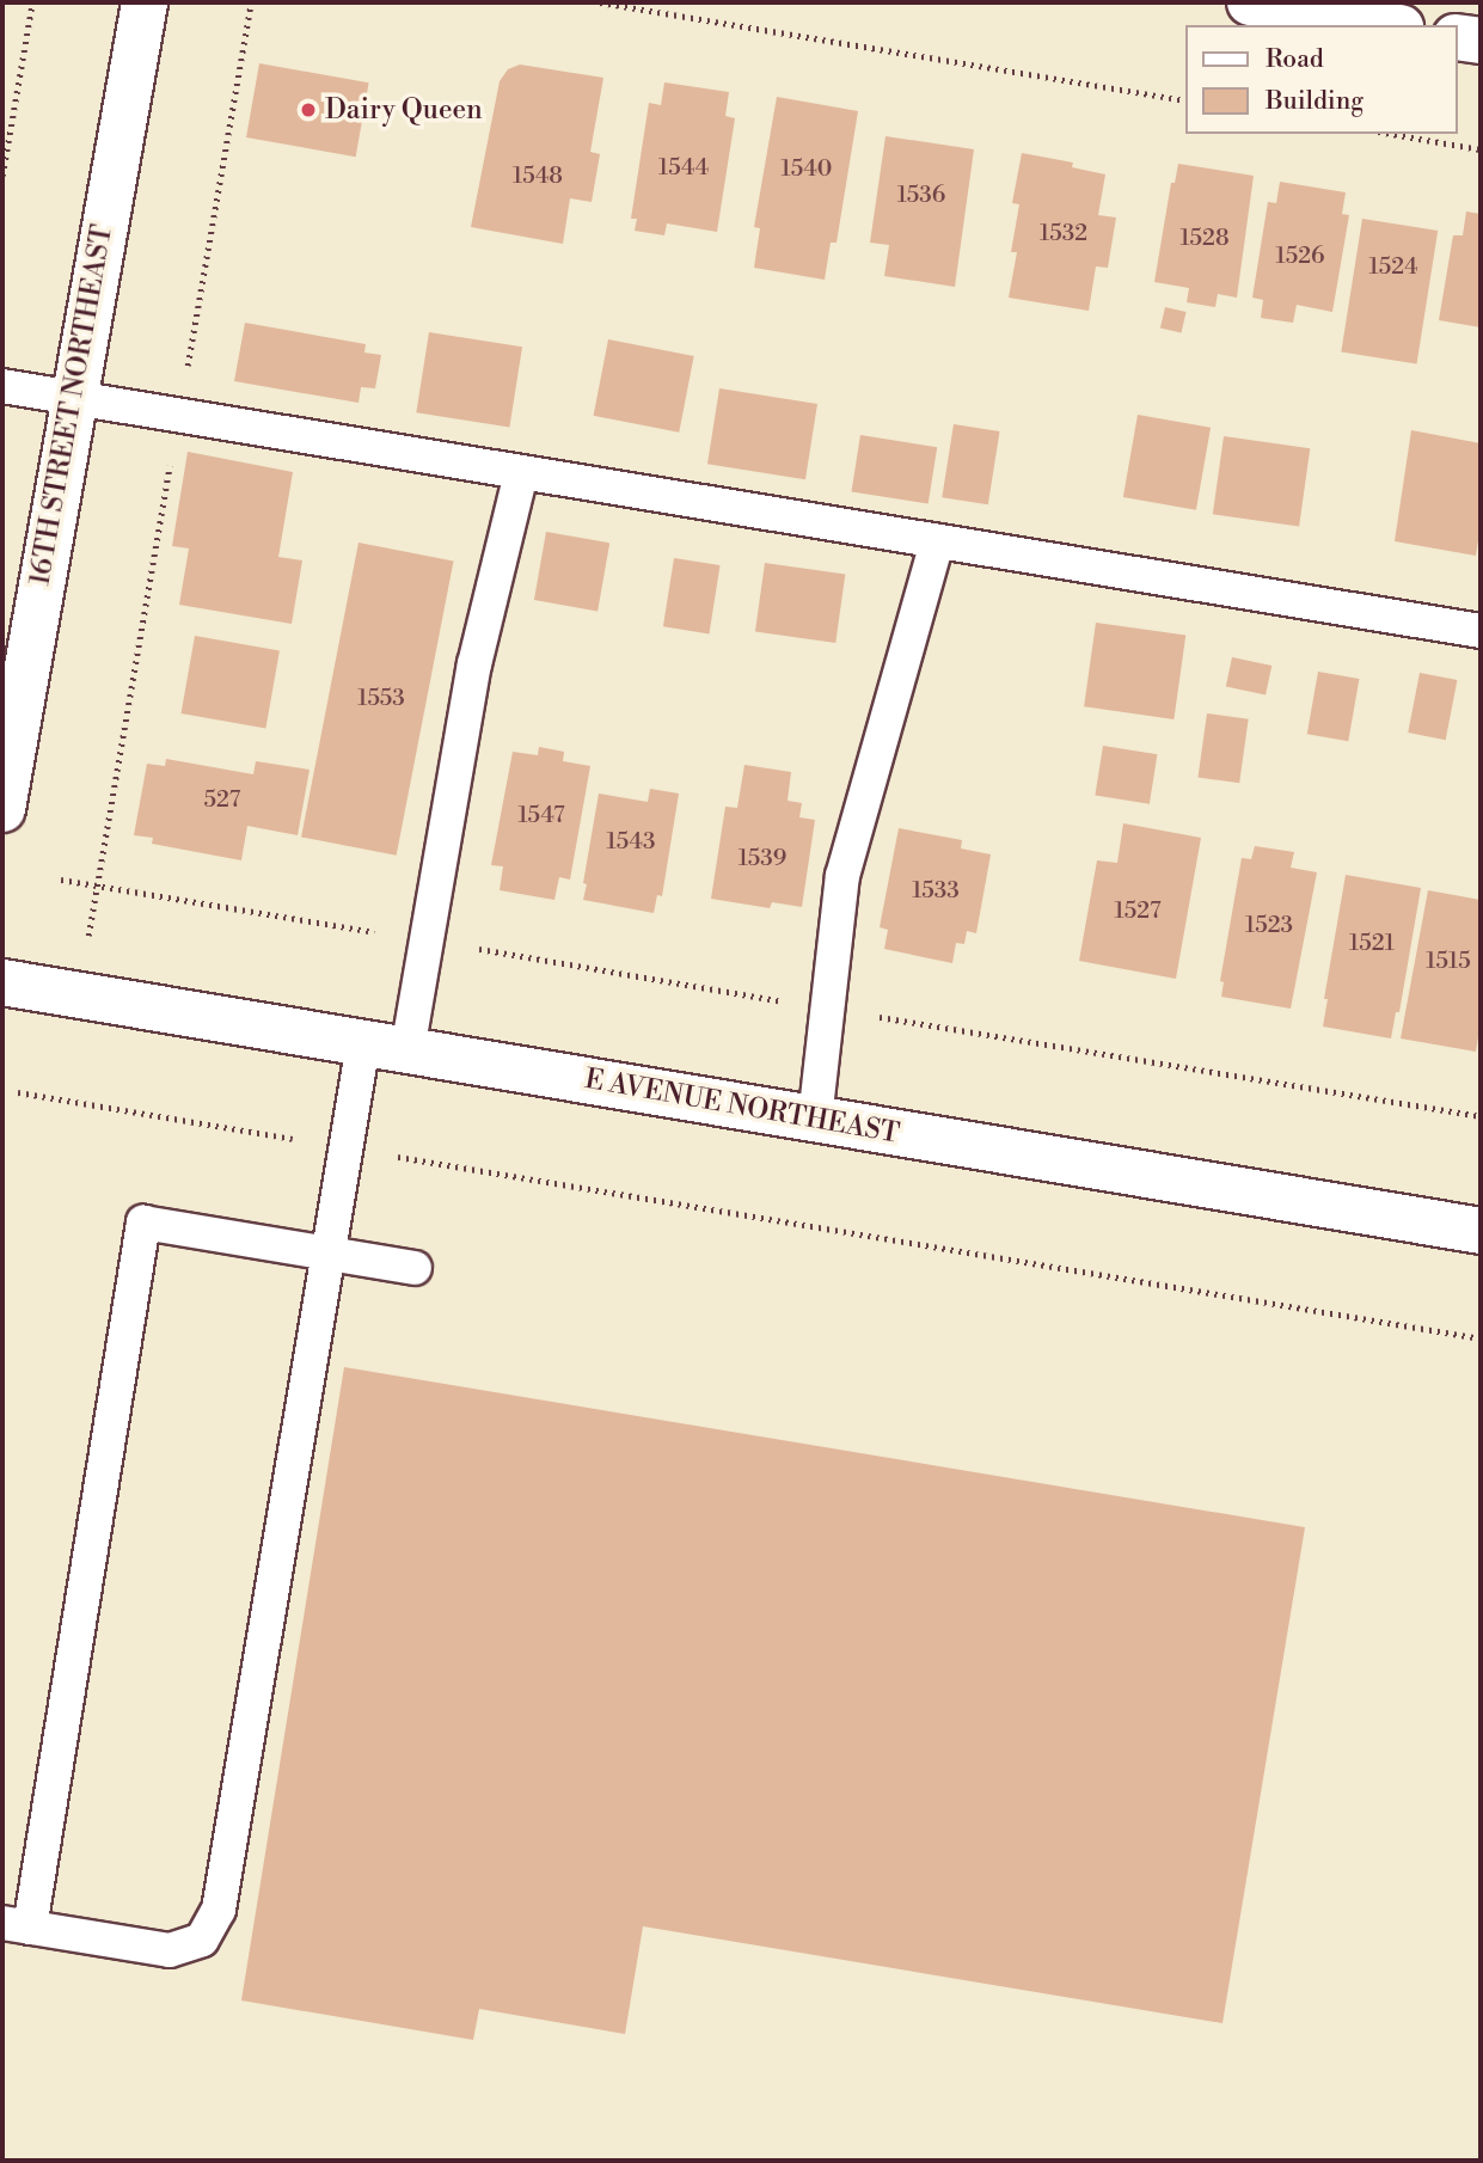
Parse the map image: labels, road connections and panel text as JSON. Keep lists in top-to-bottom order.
{
  "streets": {
    "street": ["16TH STREET NORTHEAST", "E AVENUE NORTHEAST"]
  },
  "places": ["Dairy Queen"],
  "house_numbers": [
    "1544",
    "1540",
    "1548",
    "1536",
    "1532",
    "1528",
    "1526",
    "1524",
    "1553",
    "527",
    "1547",
    "1543",
    "1539",
    "1533",
    "1527",
    "1523",
    "1521",
    "1515"
  ],
  "legend": ["Road", "Building"]
}
